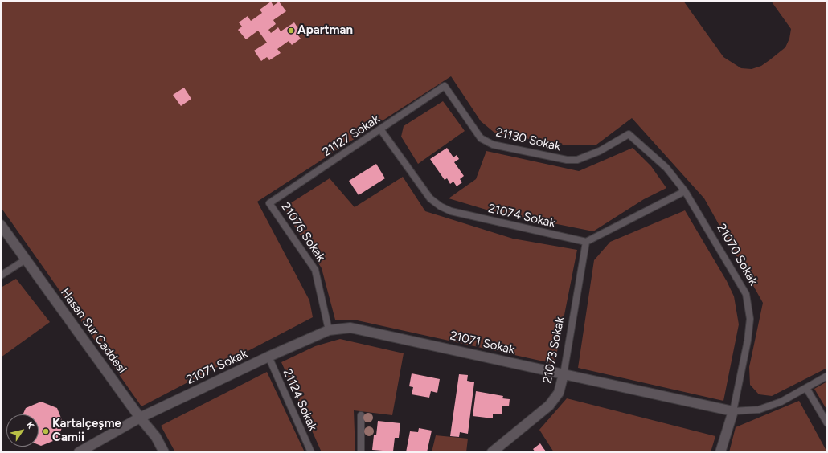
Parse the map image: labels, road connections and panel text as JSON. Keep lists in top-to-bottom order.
{
  "streets": {
    "street": [
      "21070 Sokak",
      "Hasan Sur Caddesi",
      "21071 Sokak",
      "21073 Sokak"
    ],
    "lane": [
      "21127 Sokak",
      "21130 Sokak",
      "21074 Sokak",
      "21076 Sokak",
      "21124 Sokak"
    ]
  },
  "crossings": [
    ["21127 Sokak", "21130 Sokak"],
    ["21127 Sokak", "21074 Sokak"],
    ["21127 Sokak", "21076 Sokak"],
    ["21130 Sokak", "21070 Sokak"],
    ["21074 Sokak", "21073 Sokak"],
    ["21076 Sokak", "21071 Sokak"],
    ["21070 Sokak", "21071 Sokak"],
    ["Hasan Sur Caddesi", "21071 Sokak"],
    ["21071 Sokak", "21073 Sokak"],
    ["21071 Sokak", "21124 Sokak"]
  ],
  "places": ["Apartman", "Kartalçeşme Camii"],
  "north": "top right"
}
